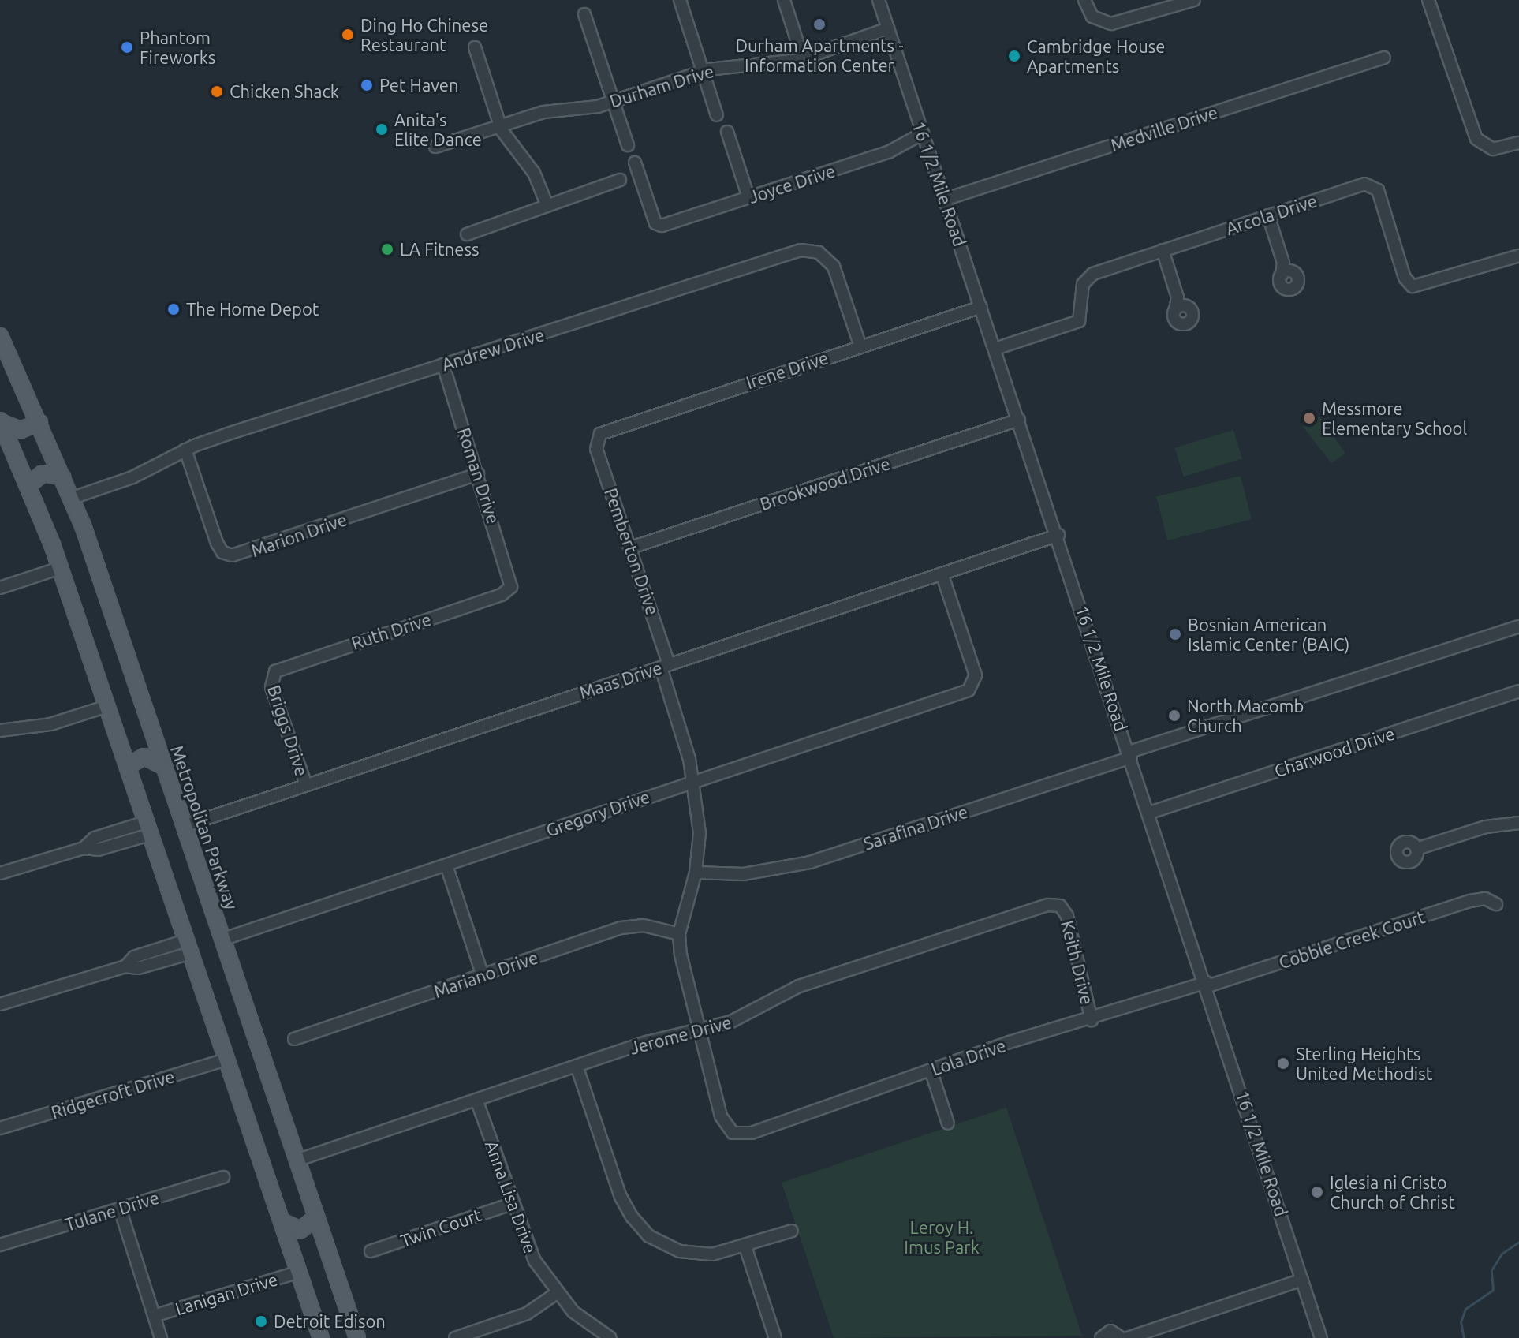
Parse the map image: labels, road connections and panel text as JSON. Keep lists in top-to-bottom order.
{
  "streets": {
    "main road": ["Metropolitan Parkway"],
    "street": [
      "Durham Drive",
      "Medville Drive",
      "Joyce Drive",
      "16 1/2 Mile Road",
      "Arcola Drive",
      "Andrew Drive",
      "Irene Drive",
      "Roman Drive",
      "Brookwood Drive",
      "Marion Drive",
      "Pemberton Drive",
      "Ruth Drive",
      "Maas Drive",
      "Briggs Drive",
      "Charwood Drive",
      "Gregory Drive",
      "Sarafina Drive",
      "Cobble Creek Court",
      "Keith Drive",
      "Mariano Drive",
      "Jerome Drive",
      "Lola Drive",
      "Ridgecroft Drive",
      "Anna Lisa Drive",
      "Tulane Drive",
      "Twin Court",
      "Lanigan Drive"
    ]
  },
  "crossings": [
    ["Durham Drive", "16 1/2 Mile Road"],
    ["Medville Drive", "16 1/2 Mile Road"],
    ["Joyce Drive", "16 1/2 Mile Road"],
    ["16 1/2 Mile Road", "Arcola Drive"],
    ["16 1/2 Mile Road", "Irene Drive"],
    ["16 1/2 Mile Road", "Brookwood Drive"],
    ["16 1/2 Mile Road", "Maas Drive"],
    ["16 1/2 Mile Road", "Charwood Drive"],
    ["16 1/2 Mile Road", "Sarafina Drive"],
    ["16 1/2 Mile Road", "Cobble Creek Court"],
    ["16 1/2 Mile Road", "Lola Drive"],
    ["Andrew Drive", "Irene Drive"],
    ["Andrew Drive", "Roman Drive"],
    ["Andrew Drive", "Marion Drive"],
    ["Andrew Drive", "Metropolitan Parkway"],
    ["Irene Drive", "Pemberton Drive"],
    ["Roman Drive", "Marion Drive"],
    ["Roman Drive", "Ruth Drive"],
    ["Brookwood Drive", "Pemberton Drive"],
    ["Pemberton Drive", "Maas Drive"],
    ["Pemberton Drive", "Gregory Drive"],
    ["Pemberton Drive", "Sarafina Drive"],
    ["Pemberton Drive", "Mariano Drive"],
    ["Pemberton Drive", "Jerome Drive"],
    ["Pemberton Drive", "Lola Drive"],
    ["Ruth Drive", "Briggs Drive"],
    ["Maas Drive", "Briggs Drive"],
    ["Maas Drive", "Gregory Drive"],
    ["Maas Drive", "Metropolitan Parkway"],
    ["Gregory Drive", "Metropolitan Parkway"],
    ["Metropolitan Parkway", "Jerome Drive"],
    ["Cobble Creek Court", "Lola Drive"],
    ["Keith Drive", "Jerome Drive"],
    ["Keith Drive", "Lola Drive"],
    ["Jerome Drive", "Anna Lisa Drive"],
    ["Anna Lisa Drive", "Twin Court"]
  ],
  "parks": ["Leroy H. Imus Park"],
  "places": [
    "Durham Apartments - Information Center",
    "Ding Ho Chinese Restaurant",
    "Phantom Fireworks",
    "Cambridge House Apartments",
    "Pet Haven",
    "Chicken Shack",
    "Anita's Elite Dance",
    "LA Fitness",
    "The Home Depot",
    "Messmore Elementary School",
    "Bosnian American Islamic Center (BAIC)",
    "North Macomb Church",
    "Sterling Heights United Methodist",
    "Iglesia ni Cristo Church of Christ",
    "Detroit Edison"
  ]
}
